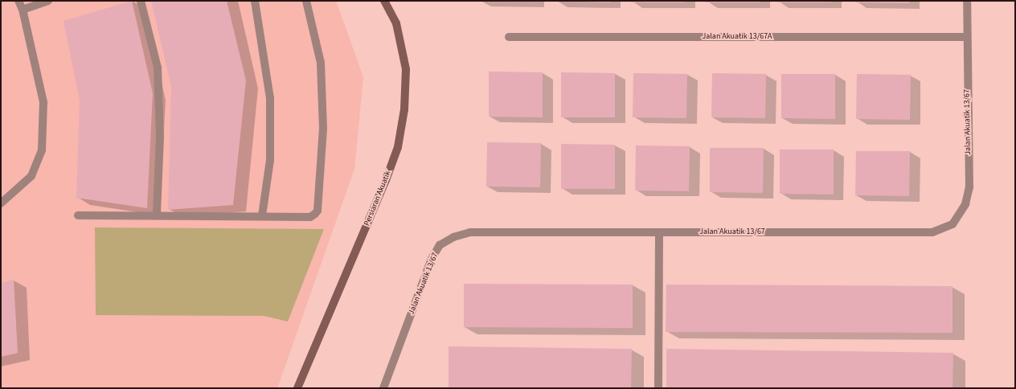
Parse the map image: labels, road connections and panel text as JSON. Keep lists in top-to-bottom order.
{
  "streets": {
    "street": ["Jalan Akuatik 13/67A", "Jalan Akuatik 13/67", "Persiaran Akuatik"]
  },
  "crossings": [
    ["Jalan Akuatik 13/67A", "Jalan Akuatik 13/67"]
  ]
}
